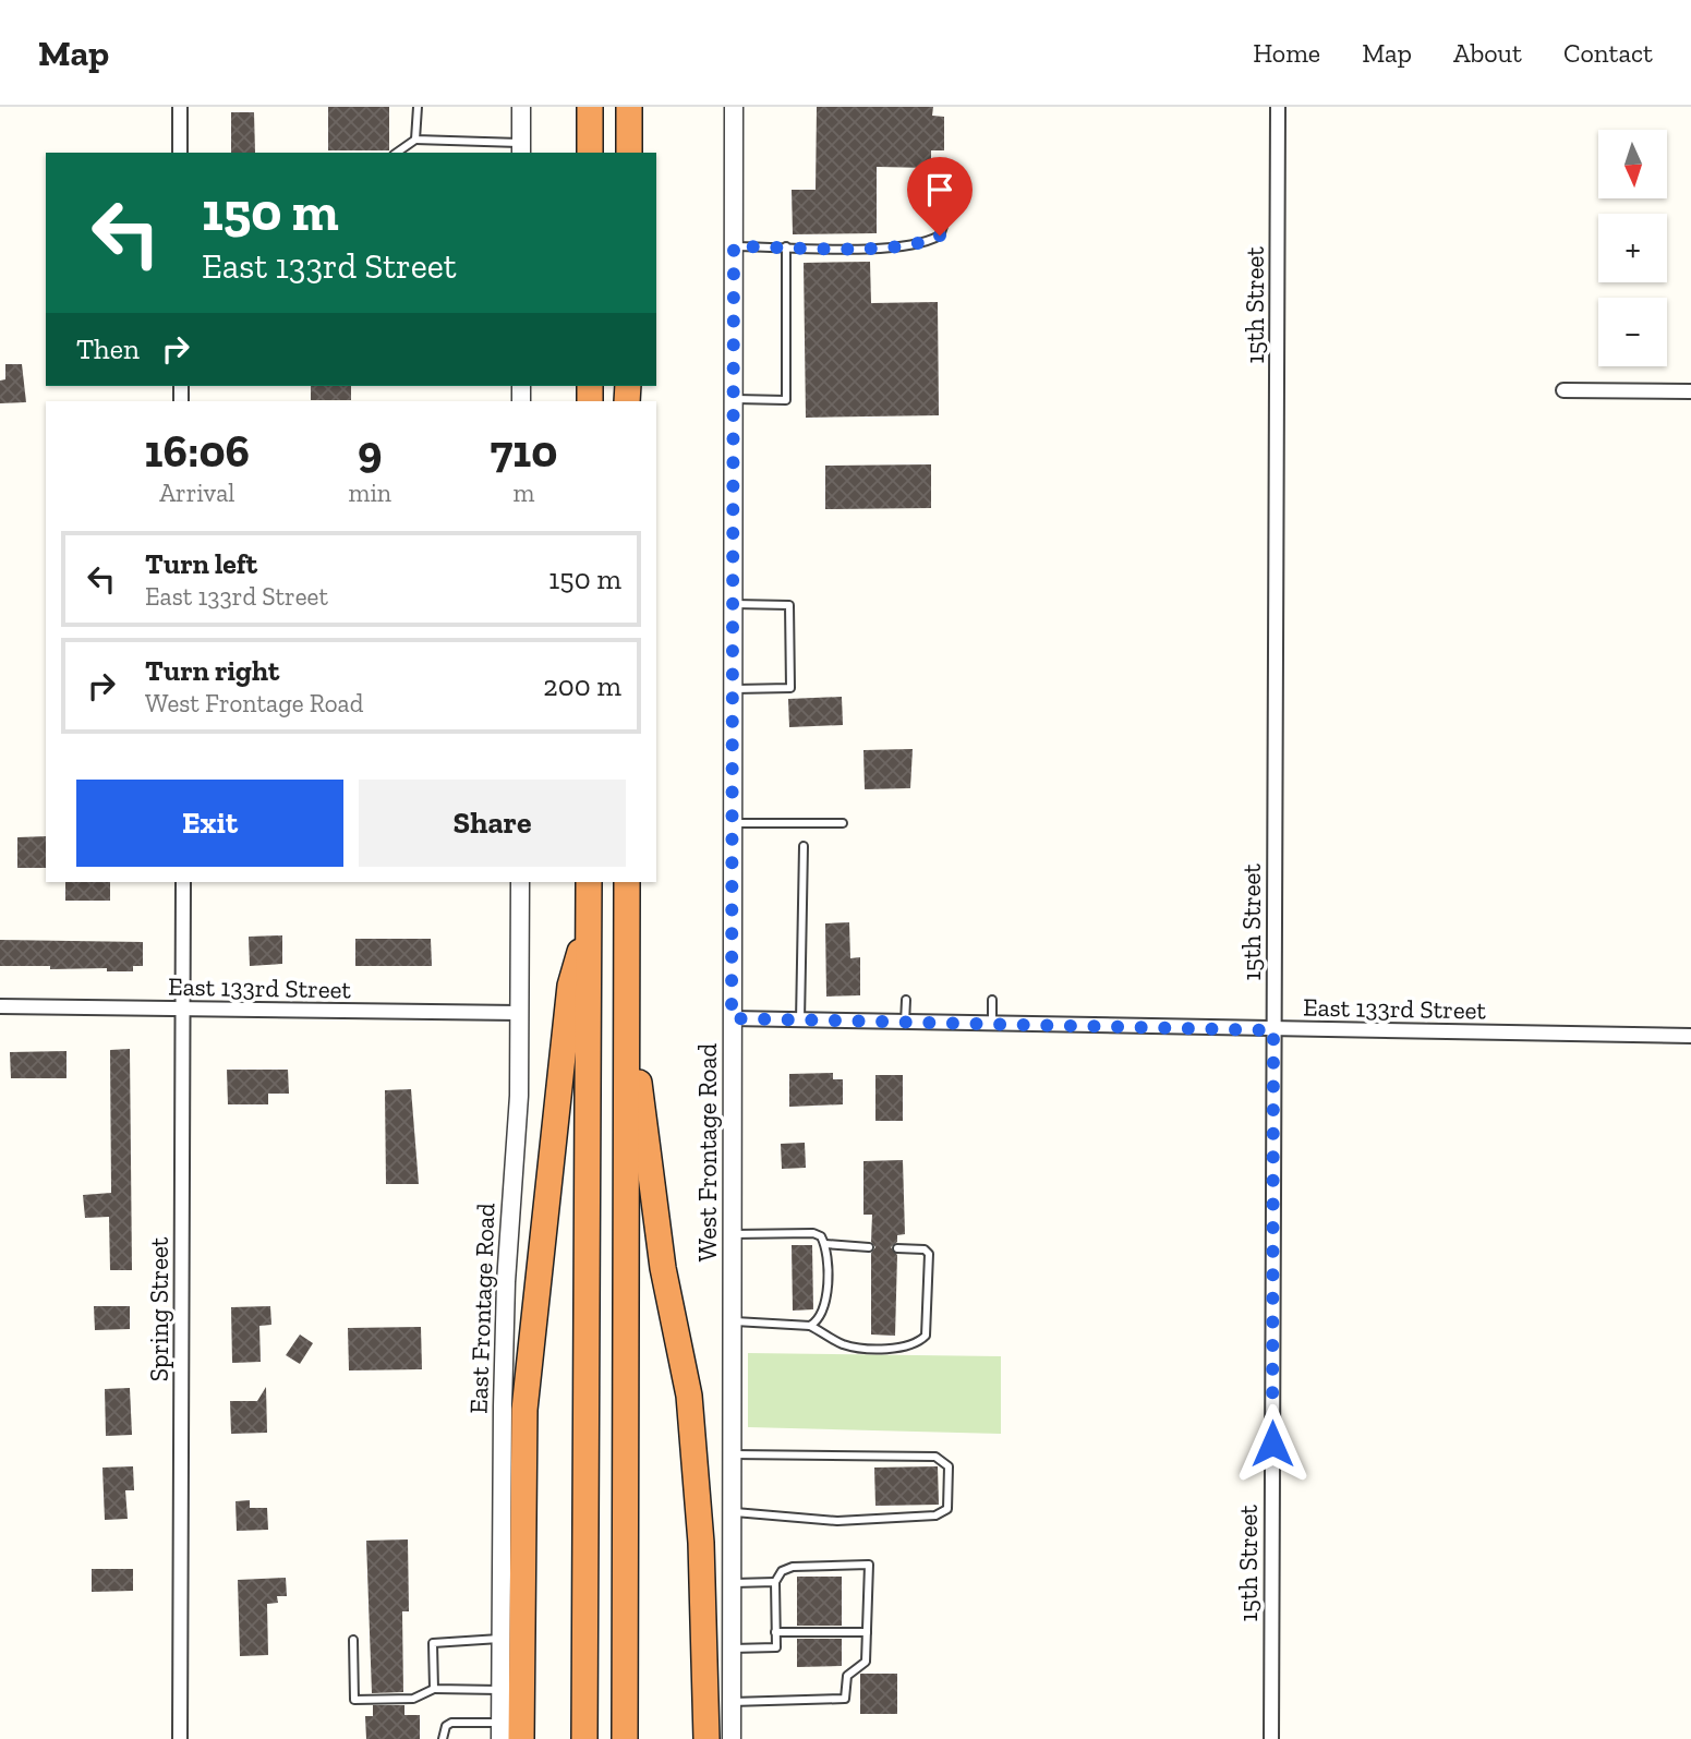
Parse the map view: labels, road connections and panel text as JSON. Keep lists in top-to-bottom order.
{
  "streets": {
    "street": [
      "15th Street",
      "East 133rd Street",
      "West Frontage Road",
      "East Frontage Road",
      "Spring Street"
    ]
  },
  "crossings": [
    ["15th Street", "East 133rd Street"],
    ["East 133rd Street", "West Frontage Road"],
    ["East 133rd Street", "East Frontage Road"],
    ["East 133rd Street", "Spring Street"]
  ],
  "north": "bottom",
  "page": {
    "header": "Map",
    "nav": [
      "Home",
      "Map",
      "About",
      "Contact"
    ],
    "map_buttons": ["+", "−"],
    "turn": ["150 m", "East 133rd Street"],
    "then": "Then",
    "eta": [
      "16:06",
      "Arrival",
      "9",
      "min",
      "710",
      "m"
    ],
    "list": [
      {
        "name": "Turn left",
        "note": "East 133rd Street",
        "value": "150 m"
      },
      {
        "name": "Turn right",
        "note": "West Frontage Road",
        "value": "200 m"
      }
    ],
    "buttons": ["Exit", "Share"]
  }
}
